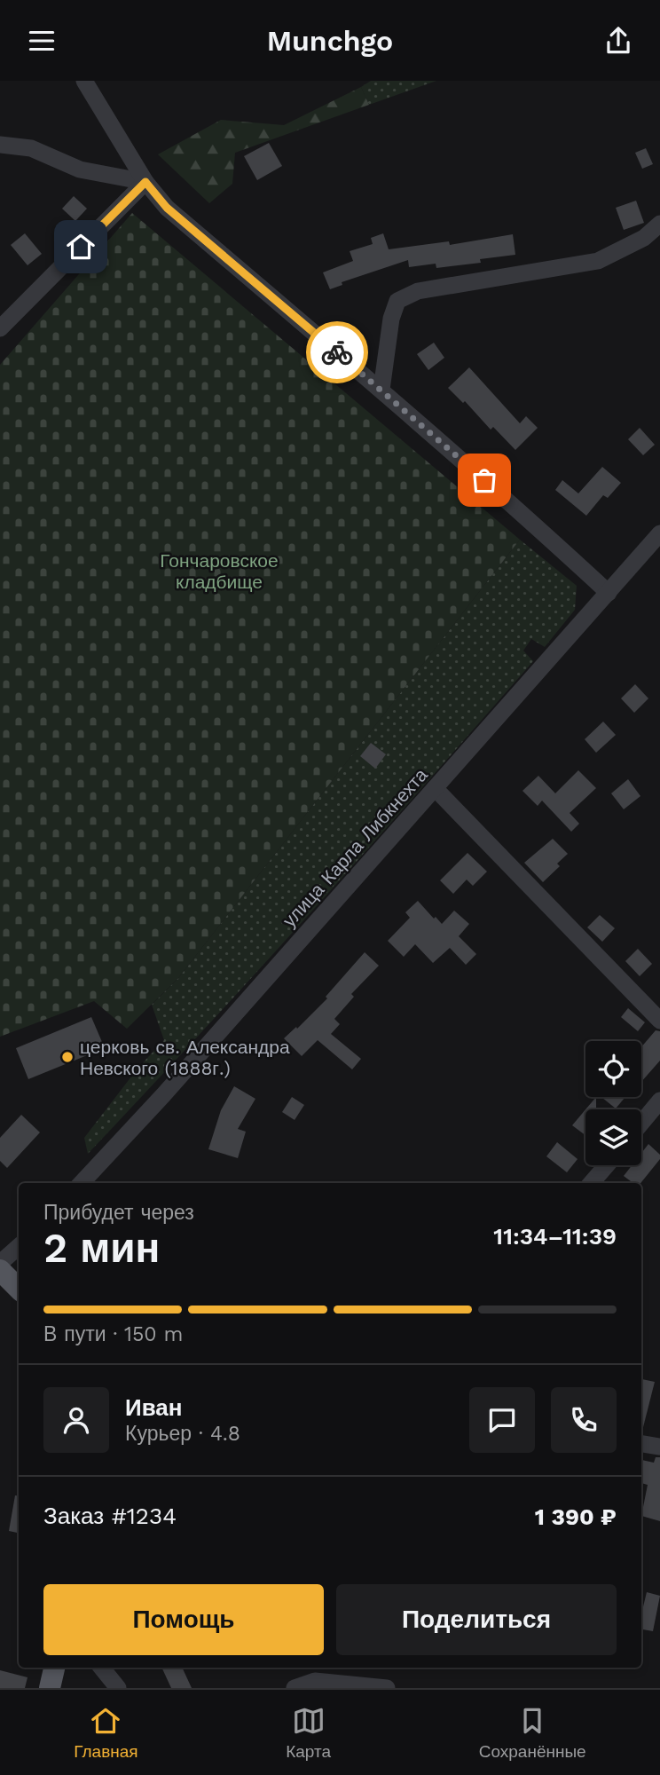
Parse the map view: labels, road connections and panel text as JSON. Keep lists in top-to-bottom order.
{
  "streets": {
    "street": ["улица Карла Либкнехта"]
  },
  "parks": ["Гончаровское кладбище"],
  "places": ["церковь св. Александра Невского (1888г.)"],
  "page": {
    "header": "Munchgo",
    "heading": ["2 мин", "Прибудет через", "11:34–11:39"],
    "panel": [
      "Иван",
      "Курьер · 4.8",
      "Заказ #1234",
      "1 390 ₽"
    ],
    "bar": "В пути · 150 m",
    "buttons": ["Помощь", "Поделиться"],
    "tabs": ["Главная", "Карта", "Сохранённые"]
  }
}
